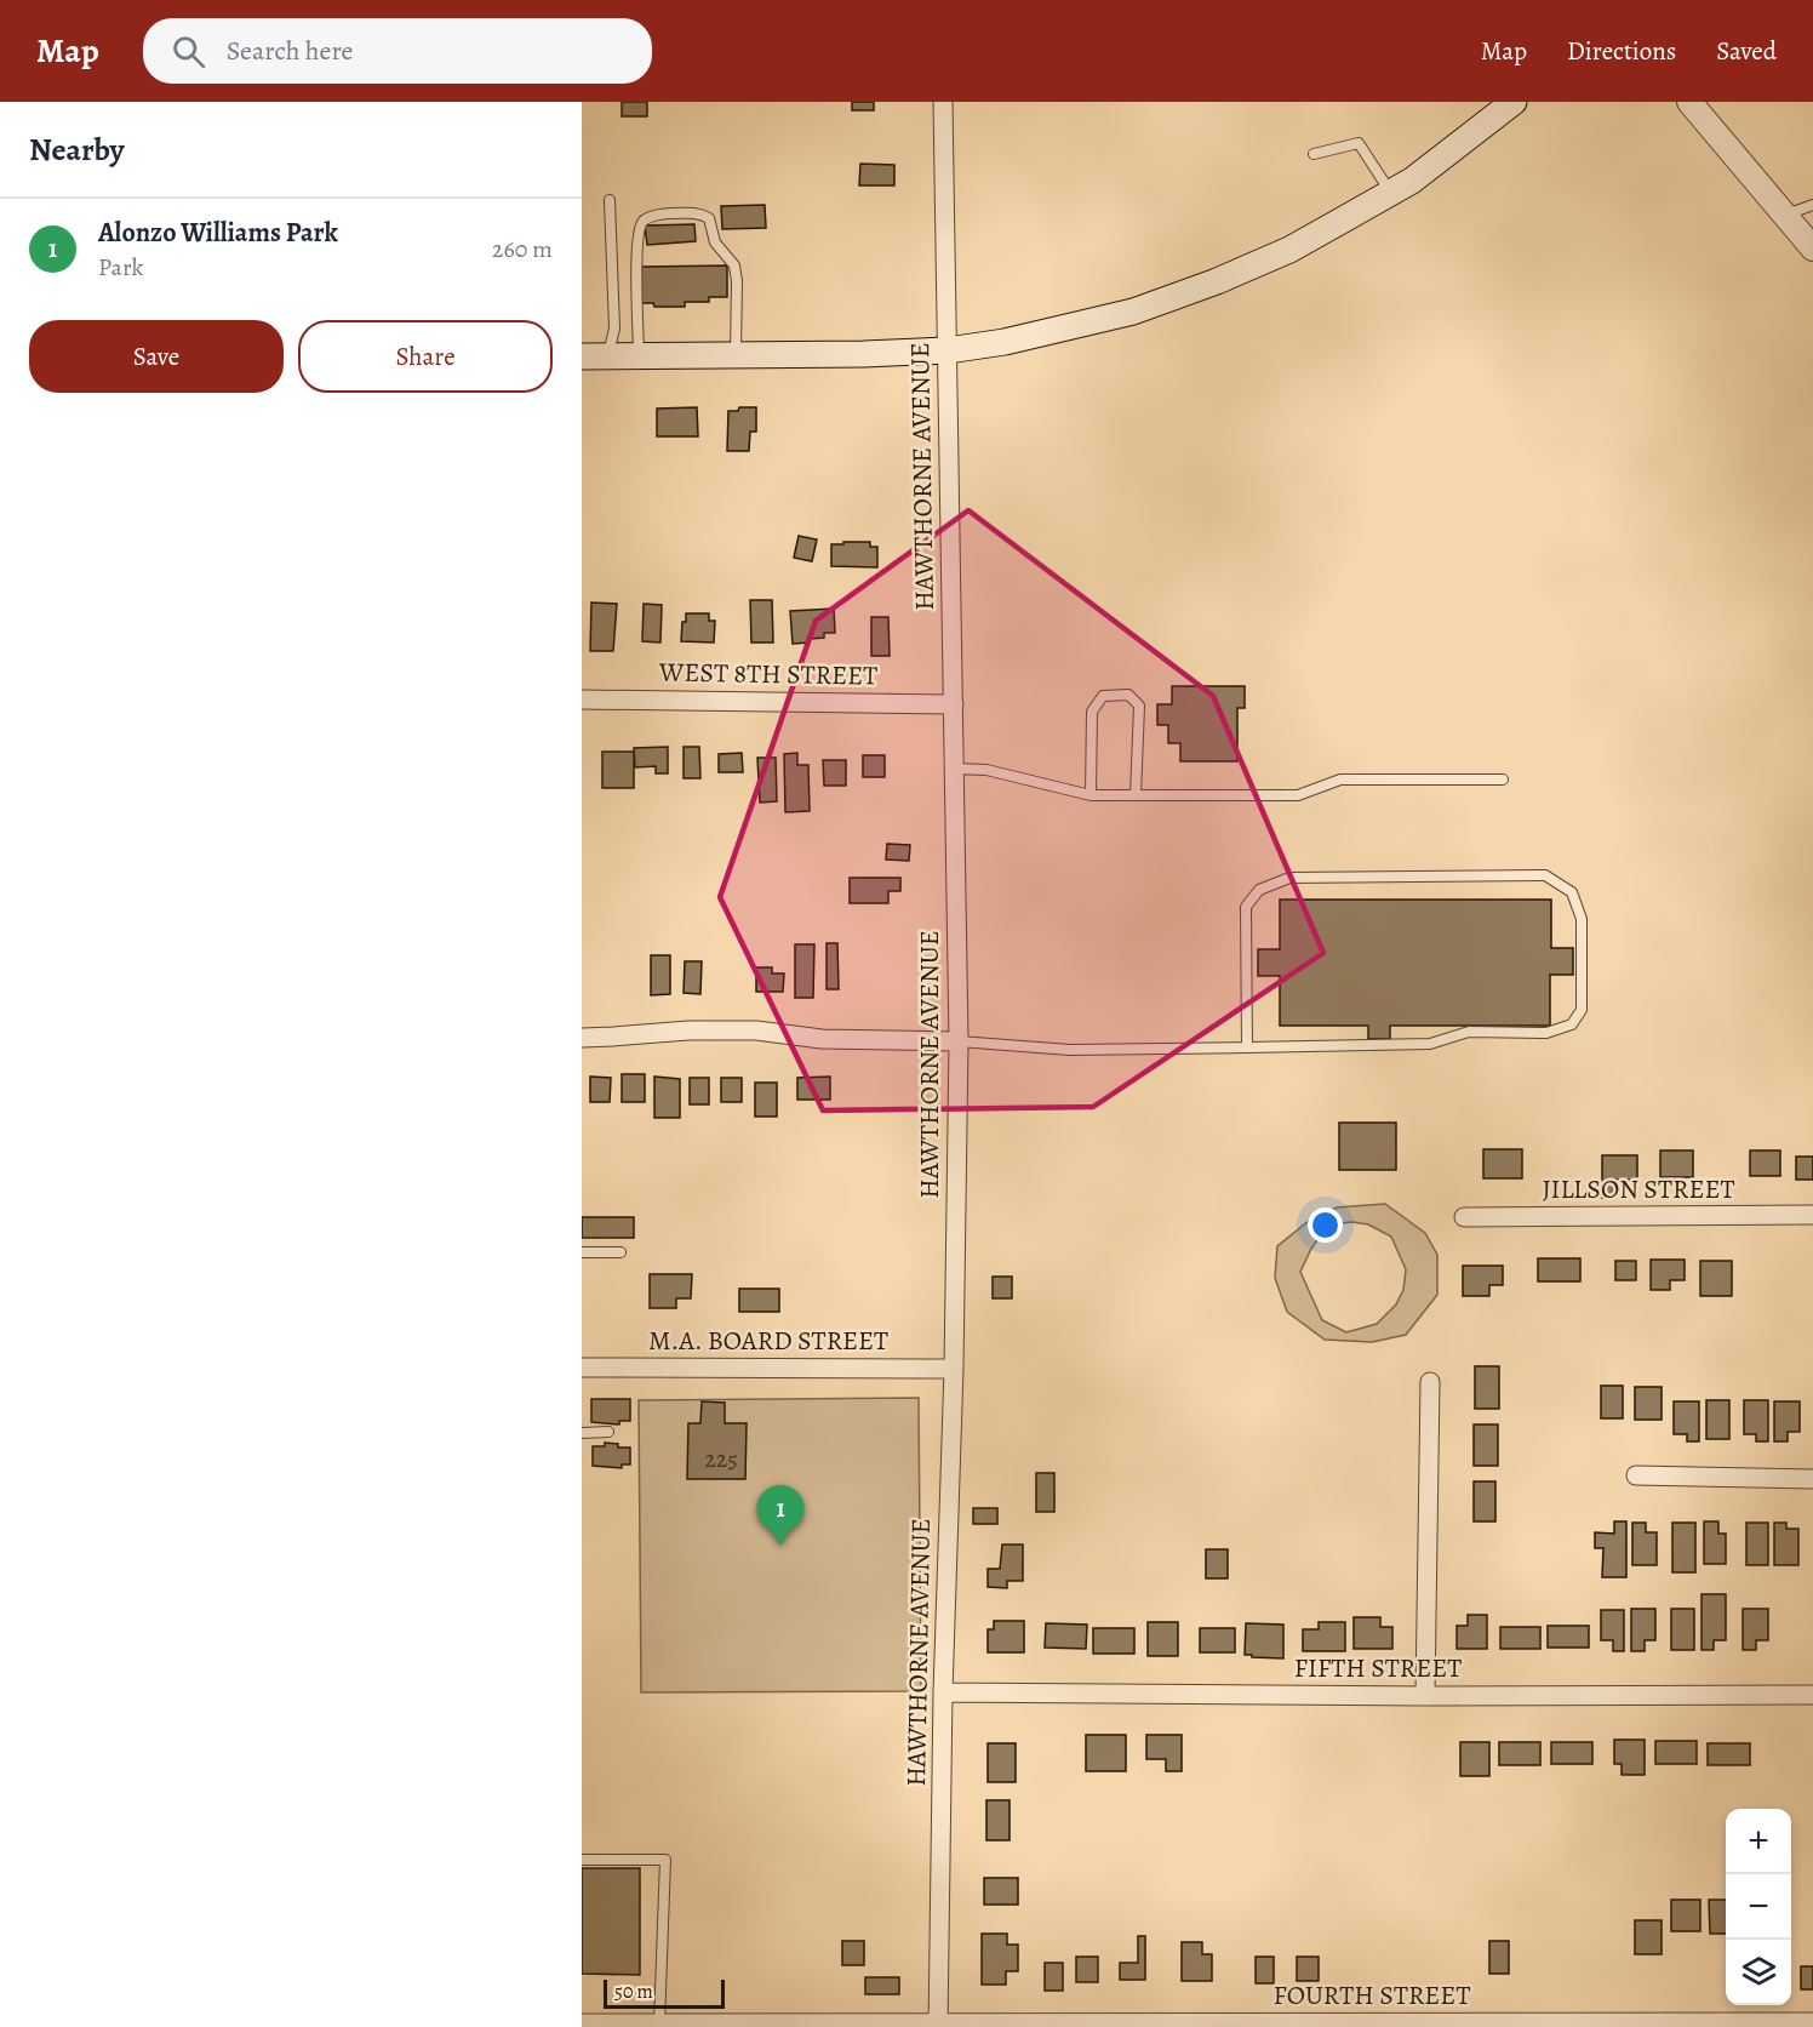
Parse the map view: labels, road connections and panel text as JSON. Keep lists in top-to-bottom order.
{
  "streets": {
    "street": [
      "HAWTHORNE AVENUE",
      "WEST 8TH STREET",
      "JILLSON STREET",
      "M.A. BOARD STREET",
      "FIFTH STREET",
      "FOURTH STREET"
    ]
  },
  "crossings": [
    ["HAWTHORNE AVENUE", "WEST 8TH STREET"],
    ["HAWTHORNE AVENUE", "M.A. BOARD STREET"],
    ["HAWTHORNE AVENUE", "FIFTH STREET"],
    ["HAWTHORNE AVENUE", "FOURTH STREET"]
  ],
  "house_numbers": ["225"],
  "scale_bar": "50 m",
  "page": {
    "header": "Map",
    "search": "Search here",
    "nav": ["Map", "Directions", "Saved"],
    "heading": "Nearby",
    "list": [
      {
        "mark": "1",
        "name": "Alonzo Williams Park",
        "note": "Park",
        "value": "260 m"
      }
    ],
    "buttons": ["Save", "Share"],
    "pins": "1",
    "map_buttons": ["+", "−"],
    "scale": "50 m"
  }
}
